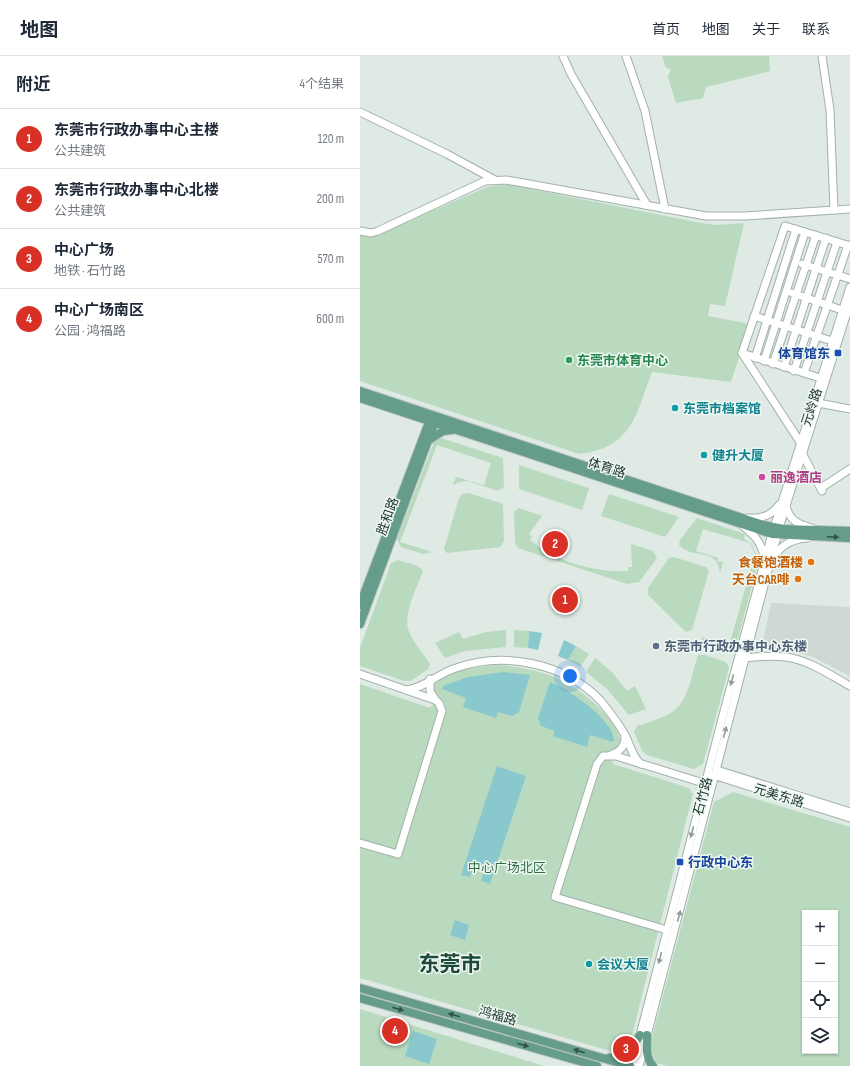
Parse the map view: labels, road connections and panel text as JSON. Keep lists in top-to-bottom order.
{
  "streets": {
    "main road": ["体育路", "胜和路", "鸿福路"],
    "street": ["元岭路", "元美东路", "石竹路"]
  },
  "crossings": [
    ["元岭路", "体育路"],
    ["元岭路", "石竹路"],
    ["体育路", "胜和路"],
    ["体育路", "石竹路"],
    ["元美东路", "石竹路"],
    ["石竹路", "鸿福路"]
  ],
  "districts": ["东莞市"],
  "parks": ["中心广场北区"],
  "places": {
    "transit": ["体育馆东", "行政中心东"],
    "other": [
      "东莞市体育中心",
      "东莞市档案馆",
      "健升大厦",
      "丽逸酒店",
      "食餐饱酒楼",
      "天台CAR啡",
      "东莞市行政办事中心东楼",
      "会议大厦"
    ]
  },
  "page": {
    "header": "地图",
    "nav": [
      "首页",
      "地图",
      "关于",
      "联系"
    ],
    "heading": ["附近", "4个结果"],
    "list": [
      {
        "mark": "1",
        "name": "东莞市行政办事中心主楼",
        "note": "公共建筑",
        "value": "120 m"
      },
      {
        "mark": "2",
        "name": "东莞市行政办事中心北楼",
        "note": "公共建筑",
        "value": "200 m"
      },
      {
        "mark": "3",
        "name": "中心广场",
        "note": "地铁 · 石竹路",
        "value": "570 m"
      },
      {
        "mark": "4",
        "name": "中心广场南区",
        "note": "公园 · 鸿福路",
        "value": "600 m"
      }
    ],
    "pins": [
      "2",
      "1",
      "4",
      "3"
    ],
    "map_buttons": ["+", "−"]
  }
}
